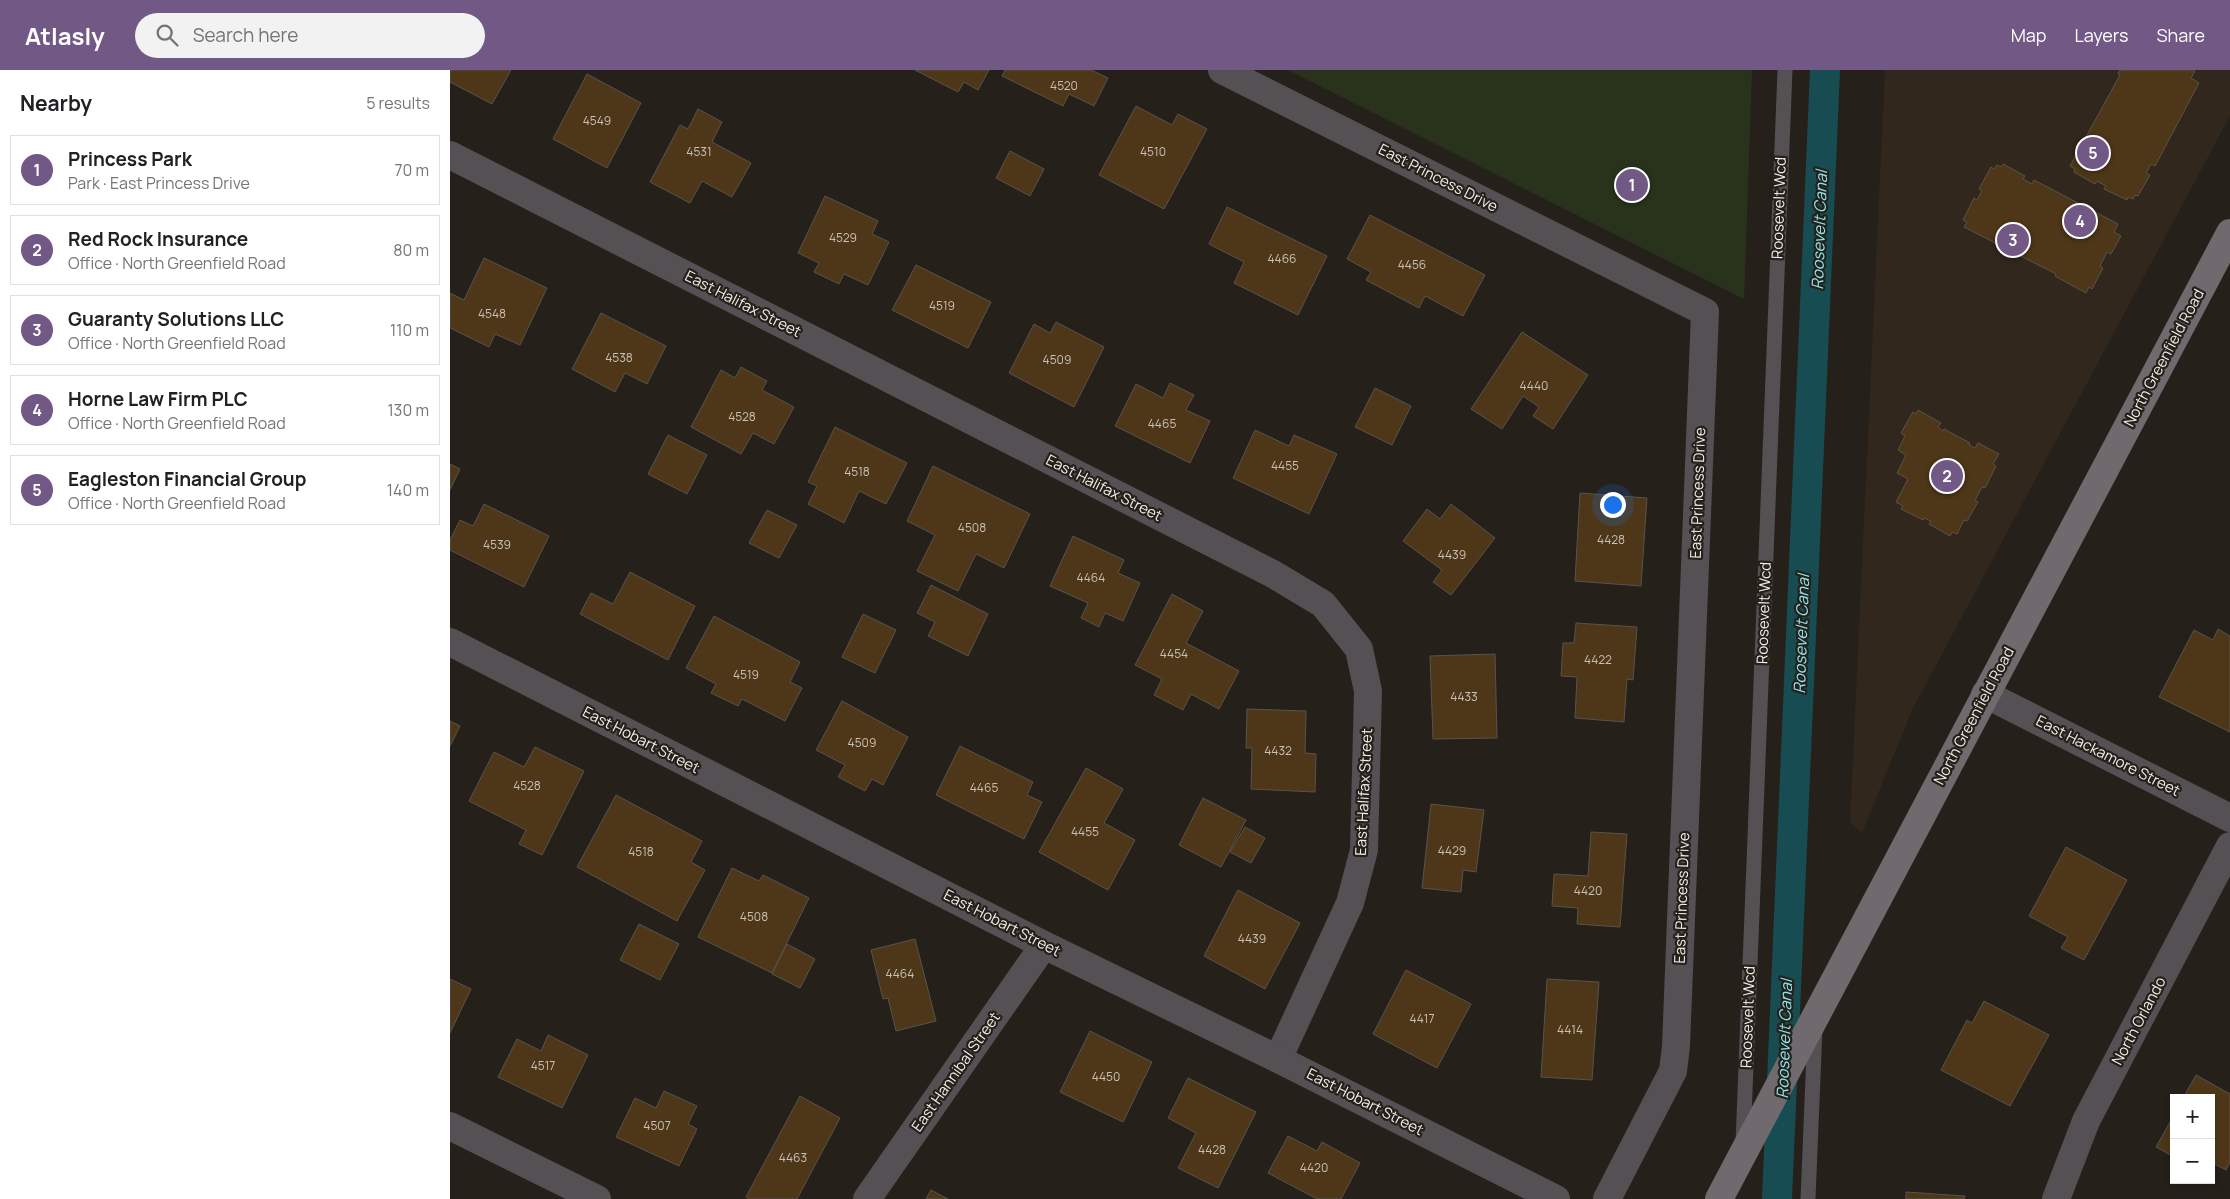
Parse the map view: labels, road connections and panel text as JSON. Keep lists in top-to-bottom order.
{
  "streets": {
    "main road": ["North Greenfield Road"],
    "street": [
      "East Princess Drive",
      "East Halifax Street",
      "East Hobart Street",
      "East Hackamore Street",
      "North Orlando",
      "East Hannibal Street"
    ],
    "lane": ["Roosevelt Wcd"]
  },
  "crossings": [
    ["Roosevelt Wcd", "North Greenfield Road"],
    ["East Halifax Street", "East Hobart Street"],
    ["North Greenfield Road", "East Hackamore Street"],
    ["East Hobart Street", "East Hannibal Street"]
  ],
  "water": ["Roosevelt Canal"],
  "house_numbers": [
    "4520",
    "4549",
    "4531",
    "4510",
    "4529",
    "4466",
    "4456",
    "4519",
    "4548",
    "4538",
    "4509",
    "4440",
    "4528",
    "4465",
    "4455",
    "4518",
    "4508",
    "4428",
    "4539",
    "4439",
    "4464",
    "4454",
    "4422",
    "4519",
    "4433",
    "4509",
    "4432",
    "4528",
    "4465",
    "4455",
    "4429",
    "4518",
    "4420",
    "4508",
    "4439",
    "4464",
    "4417",
    "4414",
    "4517",
    "4450",
    "4507",
    "4428",
    "4463",
    "4420"
  ],
  "page": {
    "header": "Atlasly",
    "search": "Search here",
    "nav": ["Map", "Layers", "Share"],
    "heading": ["Nearby", "5 results"],
    "list": [
      {
        "mark": "1",
        "name": "Princess Park",
        "note": "Park · East Princess Drive",
        "value": "70 m"
      },
      {
        "mark": "2",
        "name": "Red Rock Insurance",
        "note": "Office · North Greenfield Road",
        "value": "80 m"
      },
      {
        "mark": "3",
        "name": "Guaranty Solutions LLC",
        "note": "Office · North Greenfield Road",
        "value": "110 m"
      },
      {
        "mark": "4",
        "name": "Horne Law Firm PLC",
        "note": "Office · North Greenfield Road",
        "value": "130 m"
      },
      {
        "mark": "5",
        "name": "Eagleston Financial Group",
        "note": "Office · North Greenfield Road",
        "value": "140 m"
      }
    ],
    "pins": [
      "5",
      "1",
      "4",
      "3",
      "2"
    ],
    "map_buttons": ["+", "−"]
  }
}
